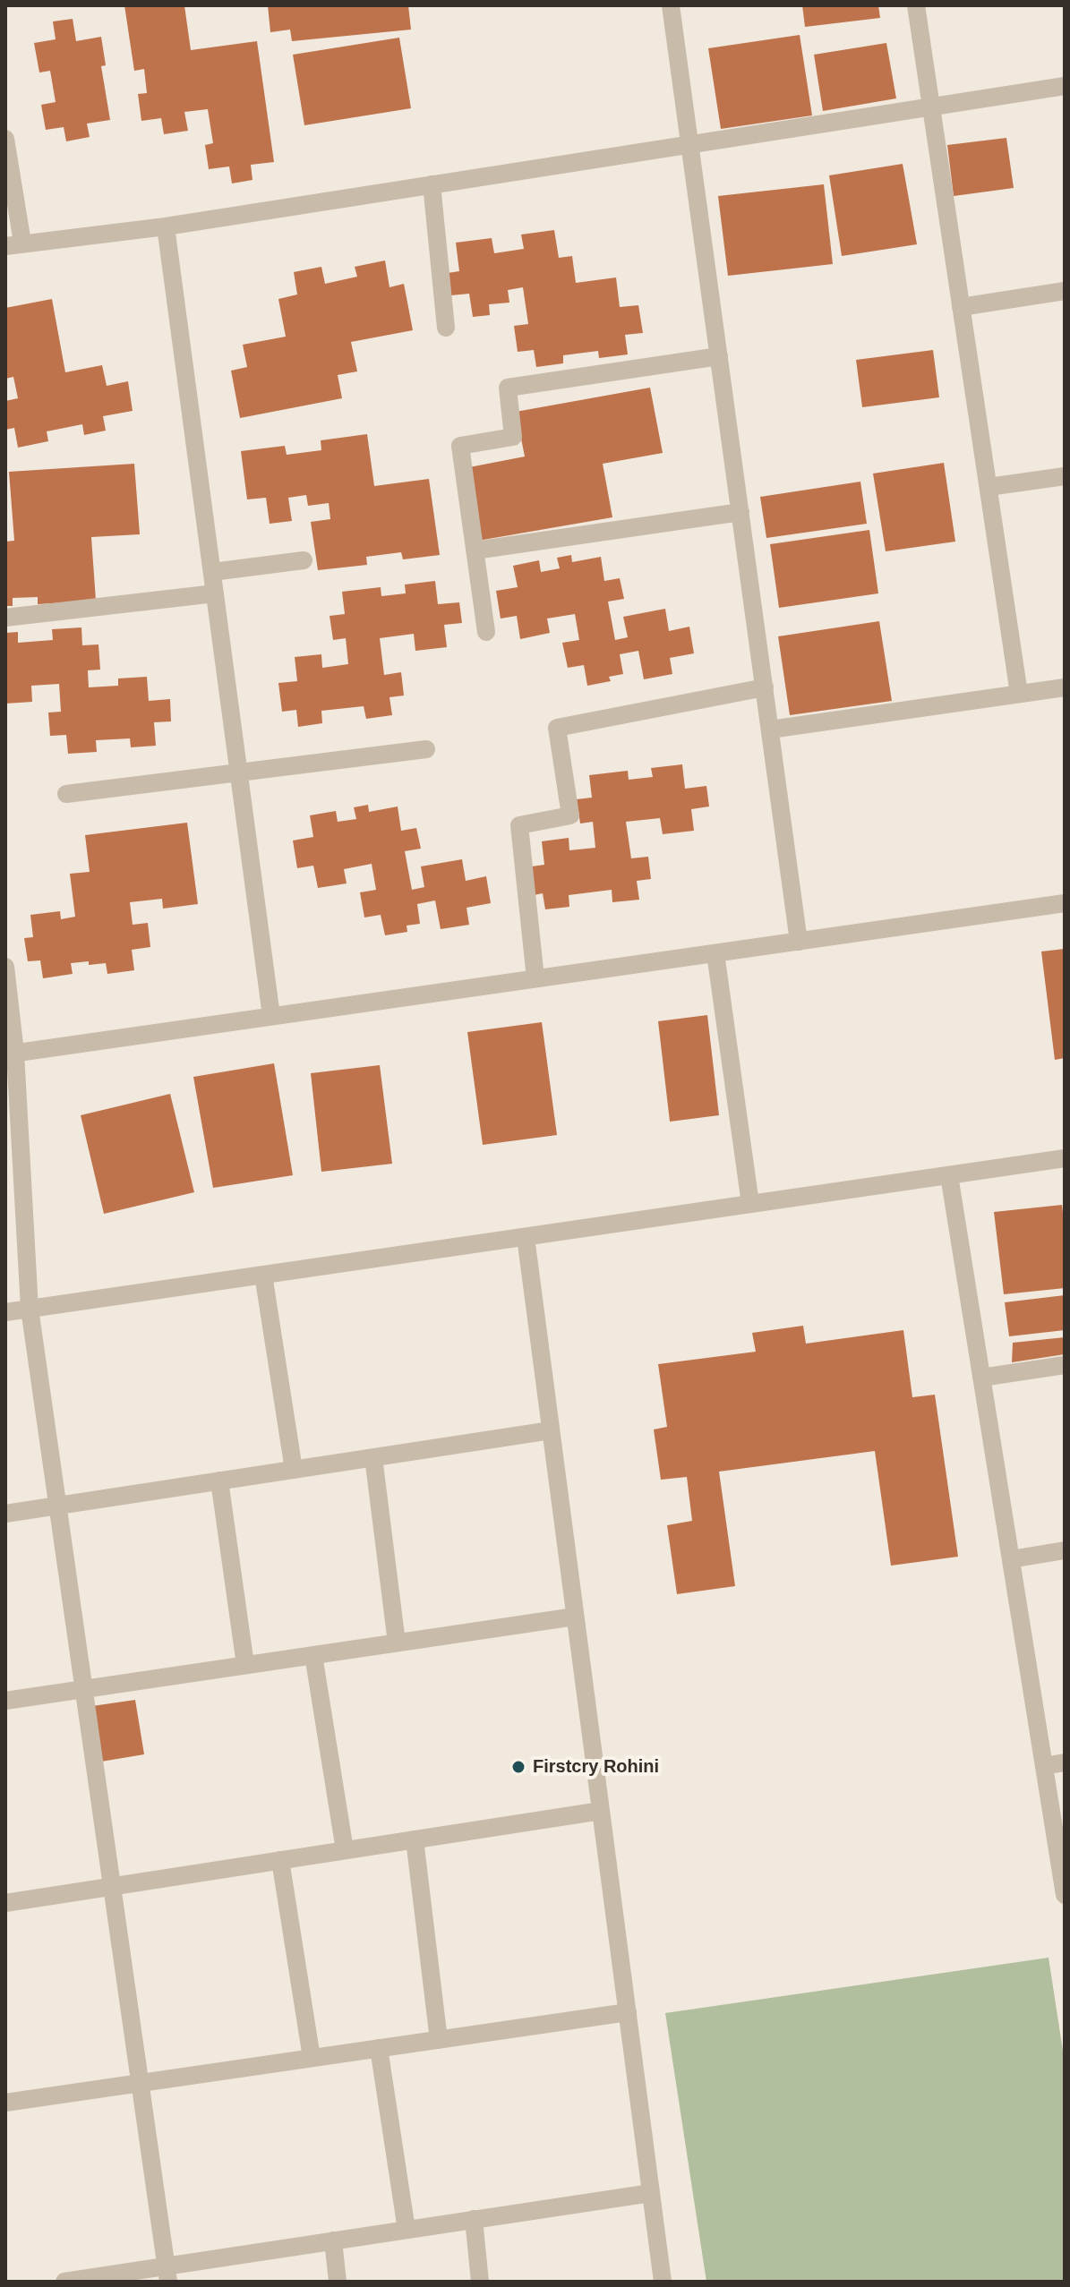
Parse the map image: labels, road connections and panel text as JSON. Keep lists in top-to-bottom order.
{
  "places": ["Firstcry Rohini"]
}
